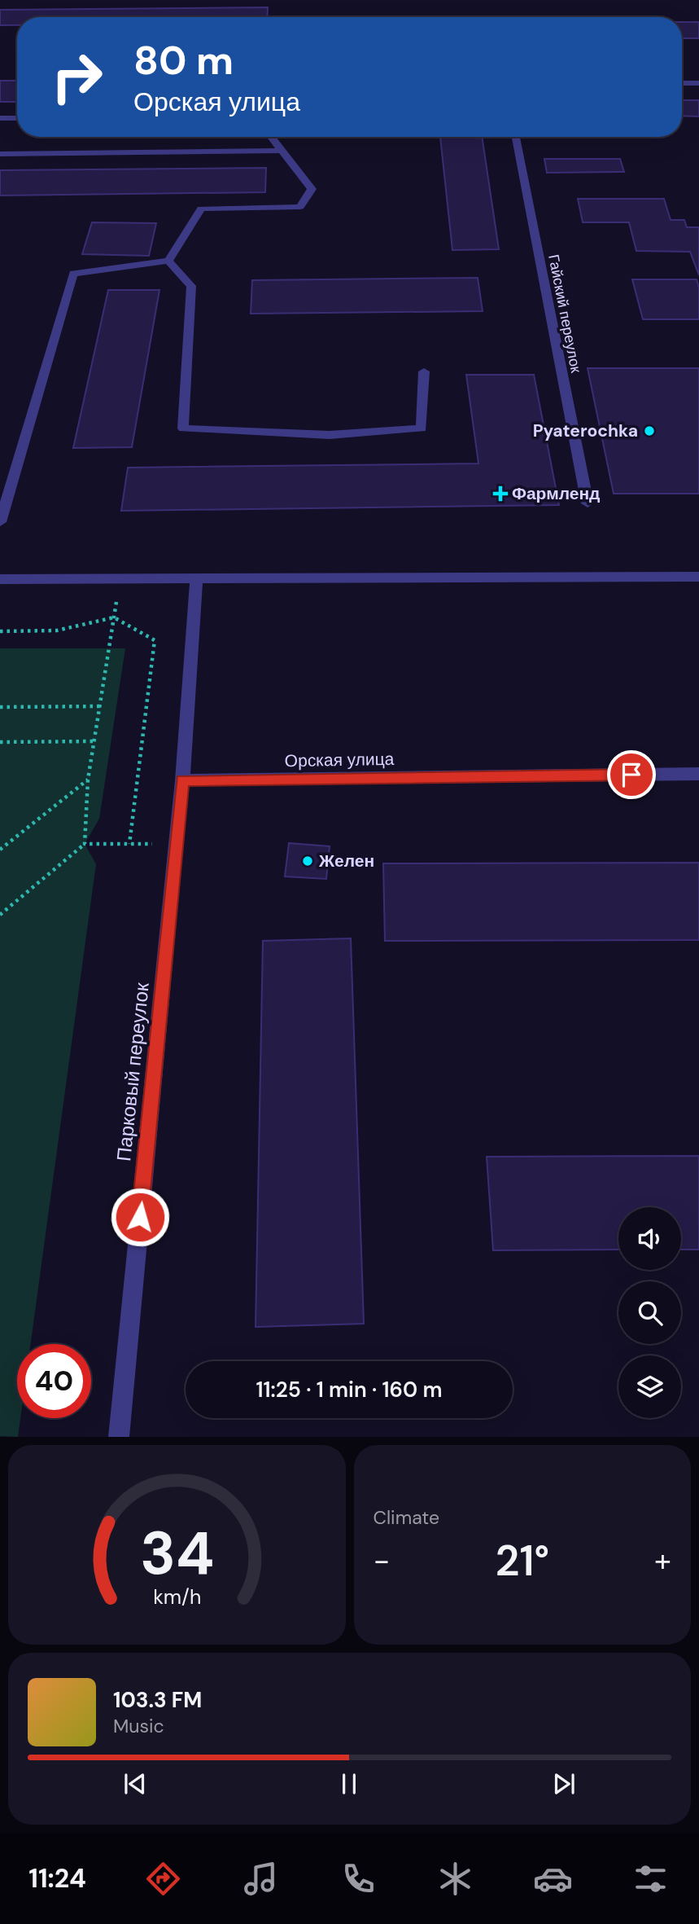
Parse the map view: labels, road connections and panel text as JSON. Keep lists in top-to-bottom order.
{
  "streets": {
    "street": ["Гайский переулок", "Орская улица", "Парковый переулок"]
  },
  "crossings": [
    ["Орская улица", "Парковый переулок"]
  ],
  "places": {
    "other": ["Pyaterochka", "Желен"],
    "health": ["Фармленд"]
  },
  "page": {
    "turn": ["80 m", "Орская улица"],
    "limit": "40",
    "trip": "11:25 · 1 min · 160 m",
    "tile": "Climate",
    "heat": ["−", "21°", "+"],
    "song": ["103.3 FM", "Music"],
    "tabs": "11:24",
    "gauge": ["34", "km/h"]
  }
}
